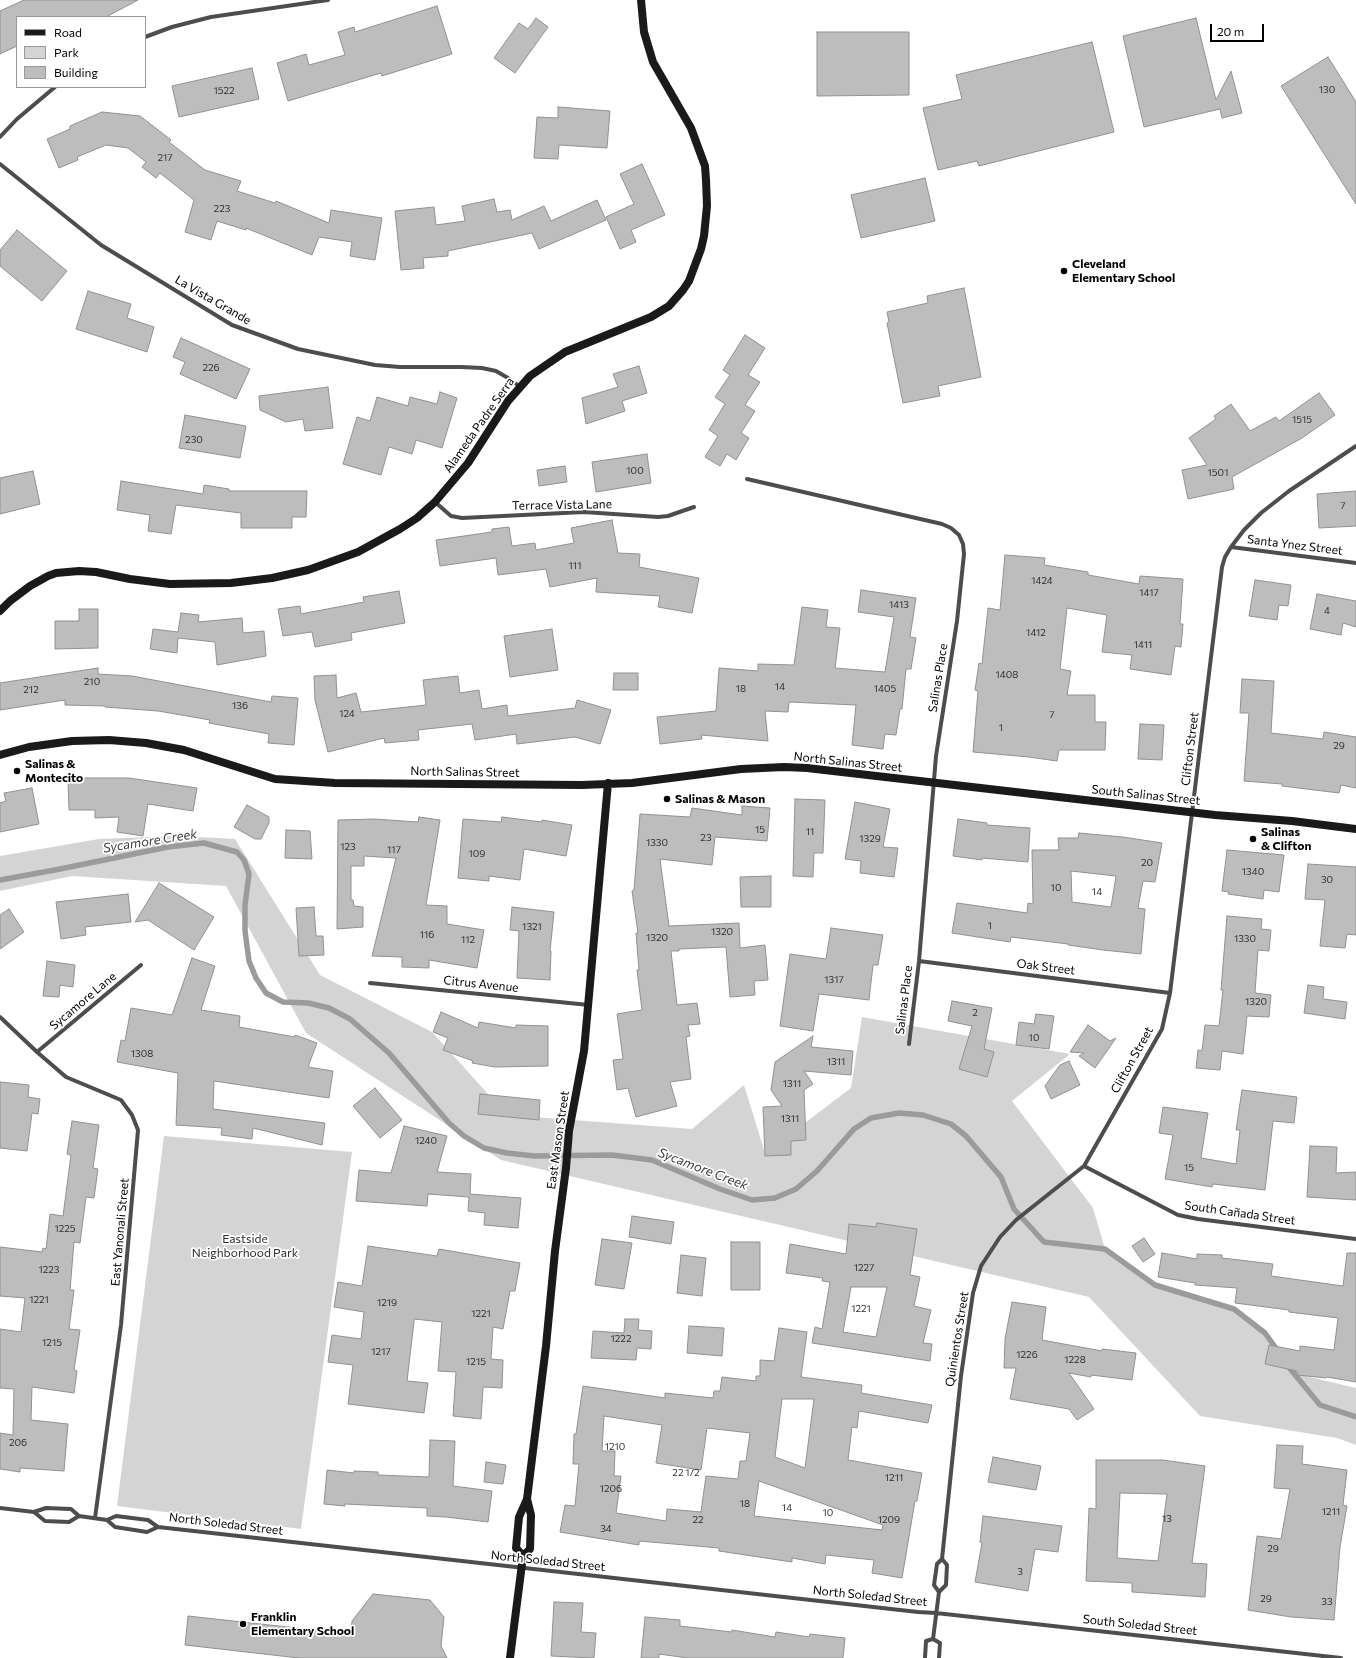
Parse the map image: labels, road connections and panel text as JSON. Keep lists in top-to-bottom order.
{
  "streets": {
    "street": [
      "La Vista Grande",
      "Alameda Padre Serra",
      "Terrace Vista Lane",
      "Santa Ynez Street",
      "Salinas Place",
      "Clifton Street",
      "North Salinas Street",
      "South Salinas Street",
      "Oak Street",
      "Citrus Avenue",
      "Sycamore Lane",
      "East Mason Street",
      "South Cañada Street",
      "East Yanonali Street",
      "Quinientos Street",
      "North Soledad Street",
      "South Soledad Street"
    ]
  },
  "crossings": [
    ["La Vista Grande", "Alameda Padre Serra"],
    ["Alameda Padre Serra", "Terrace Vista Lane"],
    ["Santa Ynez Street", "Clifton Street"],
    ["Salinas Place", "North Salinas Street"],
    ["Salinas Place", "South Salinas Street"],
    ["Salinas Place", "Oak Street"],
    ["Clifton Street", "South Salinas Street"],
    ["Clifton Street", "Oak Street"],
    ["Clifton Street", "South Cañada Street"],
    ["Clifton Street", "Quinientos Street"],
    ["North Salinas Street", "South Salinas Street"],
    ["North Salinas Street", "East Mason Street"],
    ["Citrus Avenue", "East Mason Street"],
    ["Sycamore Lane", "East Yanonali Street"],
    ["East Mason Street", "North Soledad Street"],
    ["South Cañada Street", "Quinientos Street"],
    ["East Yanonali Street", "North Soledad Street"],
    ["Quinientos Street", "North Soledad Street"],
    ["Quinientos Street", "South Soledad Street"],
    ["North Soledad Street", "South Soledad Street"]
  ],
  "water": ["Sycamore Creek"],
  "parks": ["Eastside Neighborhood Park"],
  "places": [
    "Cleveland Elementary School",
    "Salinas & Montecito",
    "Salinas & Mason",
    "Salinas & Clifton",
    "Franklin Elementary School"
  ],
  "house_numbers": [
    "130",
    "1522",
    "217",
    "223",
    "226",
    "1515",
    "230",
    "100",
    "1501",
    "7",
    "111",
    "1424",
    "1417",
    "1413",
    "4",
    "1412",
    "1411",
    "1408",
    "210",
    "14",
    "18",
    "1405",
    "212",
    "136",
    "124",
    "7",
    "1",
    "29",
    "15",
    "11",
    "23",
    "1329",
    "1330",
    "123",
    "117",
    "109",
    "20",
    "1340",
    "30",
    "10",
    "14",
    "1",
    "1321",
    "1320",
    "116",
    "1320",
    "1330",
    "112",
    "1317",
    "1320",
    "2",
    "10",
    "1308",
    "1311",
    "1311",
    "1311",
    "1240",
    "15",
    "1225",
    "1227",
    "1223",
    "1221",
    "1219",
    "1221",
    "1221",
    "1222",
    "1215",
    "1217",
    "1226",
    "1228",
    "1215",
    "206",
    "1210",
    "22 1/2",
    "1211",
    "1206",
    "18",
    "14",
    "1211",
    "10",
    "13",
    "22",
    "1209",
    "34",
    "29",
    "3",
    "29",
    "33"
  ],
  "legend": ["Road", "Park", "Building"],
  "scale_bar": "20 m"
}
